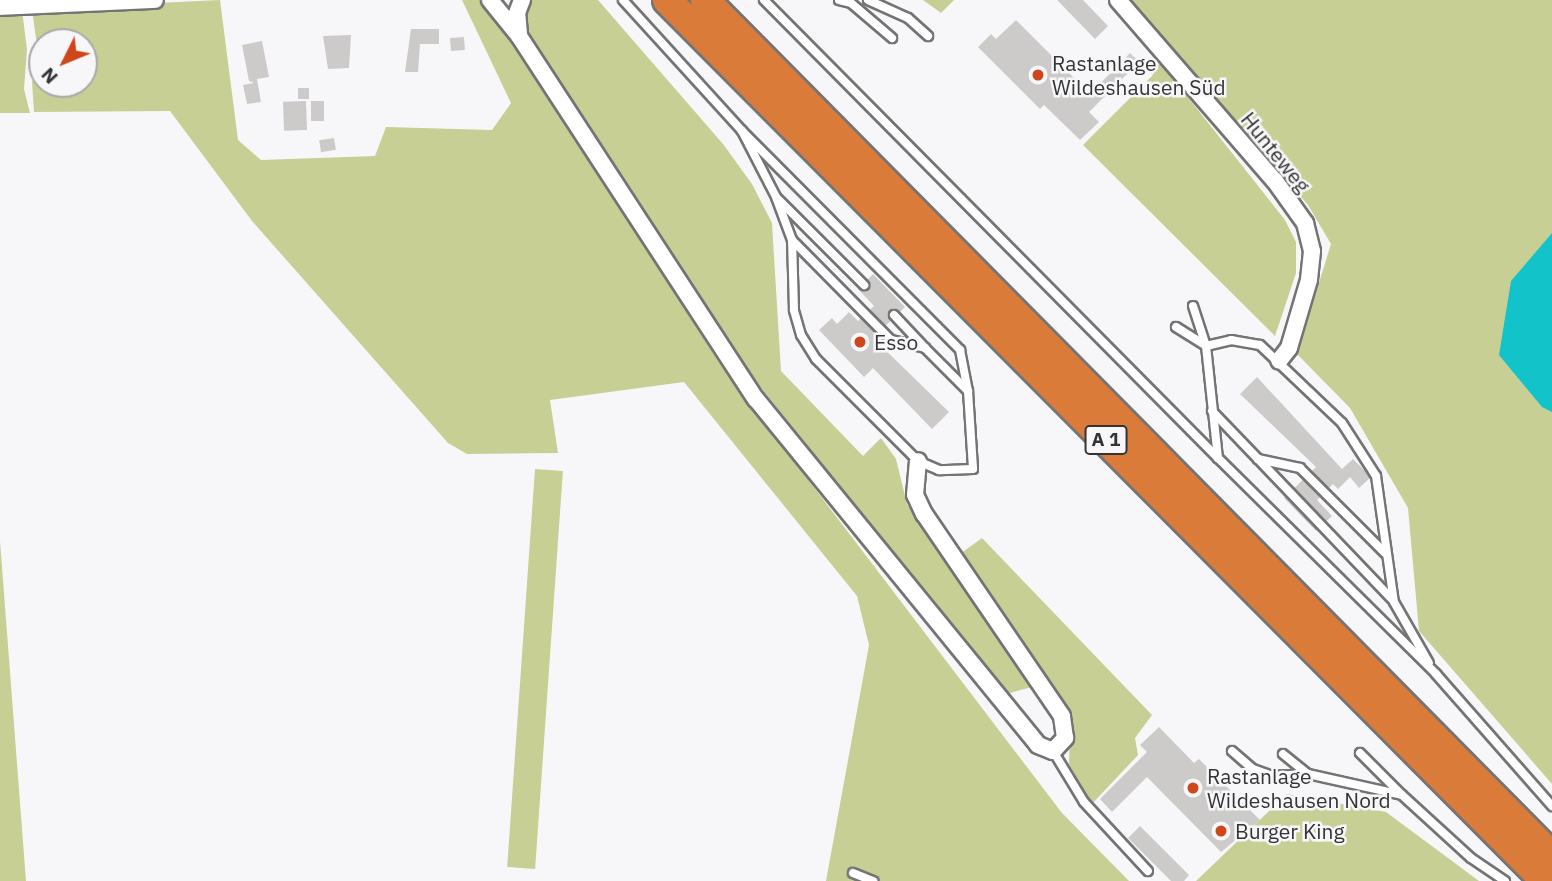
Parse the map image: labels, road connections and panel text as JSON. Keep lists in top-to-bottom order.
{
  "streets": {
    "highway": ["A 1"],
    "street": ["Hunteweg"]
  },
  "places": [
    "Rastanlage Wildeshausen Süd",
    "Esso",
    "Rastanlage Wildeshausen Nord",
    "Burger King"
  ],
  "north": "bottom left"
}
